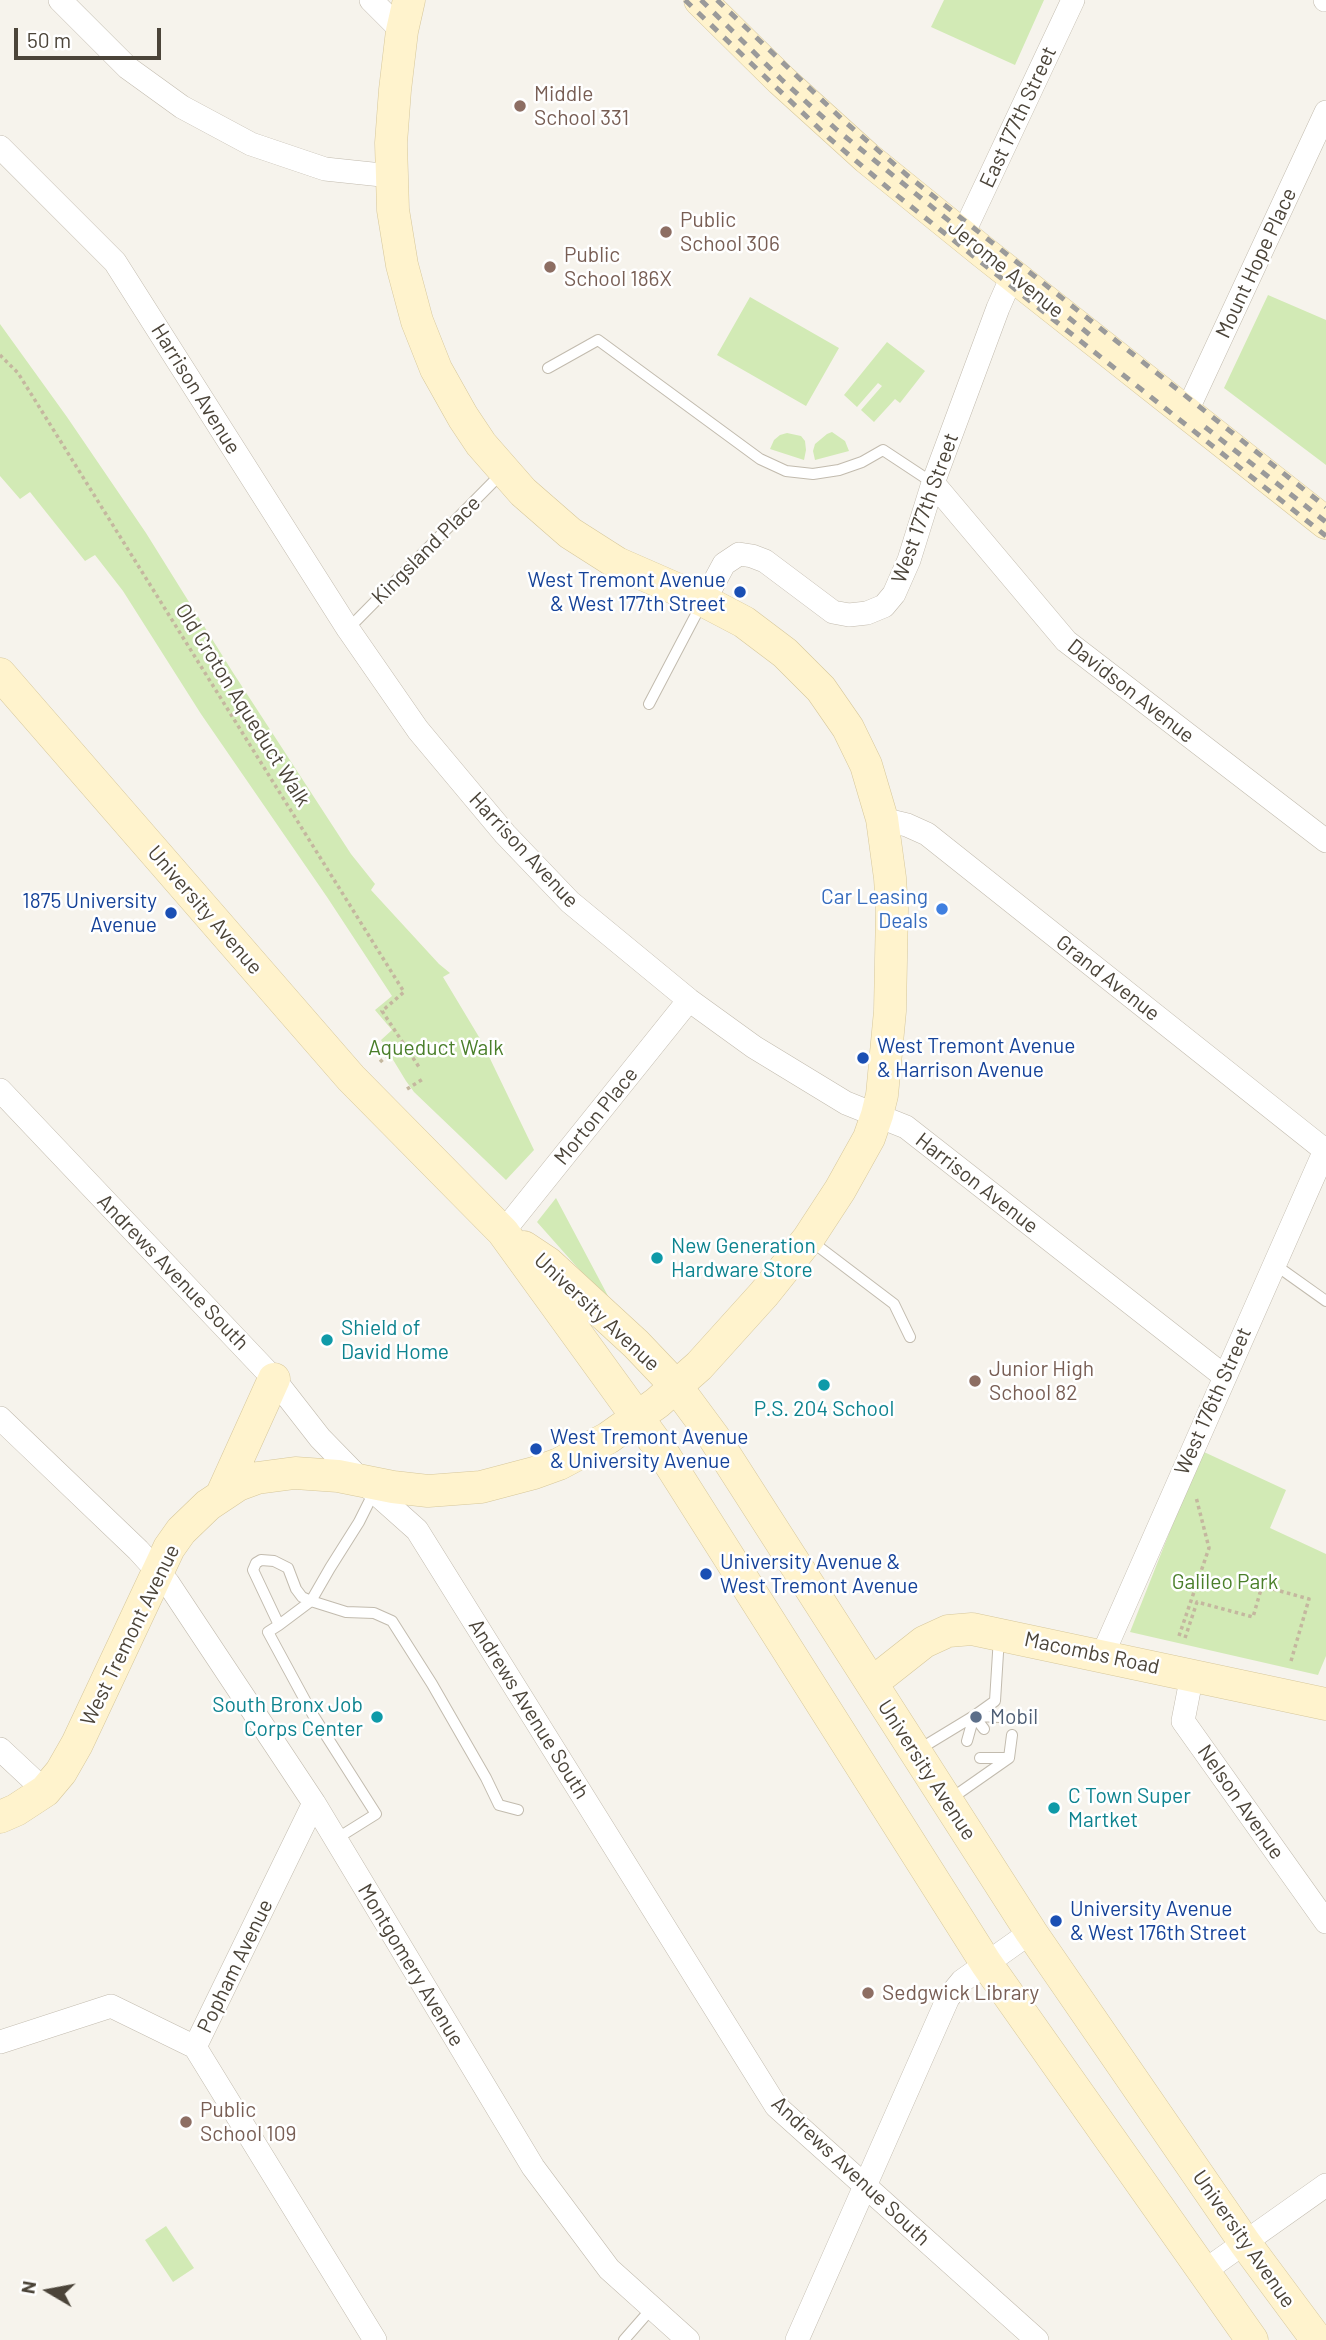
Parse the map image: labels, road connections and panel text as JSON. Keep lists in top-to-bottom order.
{
  "streets": {
    "main road": [
      "Jerome Avenue",
      "University Avenue",
      "West Tremont Avenue",
      "Macombs Road"
    ],
    "street": [
      "East 177th Street",
      "Mount Hope Place",
      "Harrison Avenue",
      "West 177th Street",
      "Davidson Avenue",
      "Grand Avenue",
      "Morton Place",
      "Andrews Avenue South",
      "West 176th Street",
      "Nelson Avenue",
      "Montgomery Avenue",
      "Popham Avenue"
    ],
    "lane": ["Kingsland Place"],
    "path": ["Old Croton Aqueduct Walk"]
  },
  "crossings": [
    ["East 177th Street", "Jerome Avenue"],
    ["Mount Hope Place", "Jerome Avenue"],
    ["Jerome Avenue", "West 177th Street"],
    ["Harrison Avenue", "Kingsland Place"],
    ["Harrison Avenue", "Morton Place"],
    ["Harrison Avenue", "West 176th Street"],
    ["Harrison Avenue", "West Tremont Avenue"],
    ["West 177th Street", "Davidson Avenue"],
    ["West 177th Street", "West Tremont Avenue"],
    ["Kingsland Place", "West Tremont Avenue"],
    ["University Avenue", "Morton Place"],
    ["University Avenue", "West Tremont Avenue"],
    ["University Avenue", "Macombs Road"],
    ["Grand Avenue", "West 176th Street"],
    ["Grand Avenue", "West Tremont Avenue"],
    ["Andrews Avenue South", "West Tremont Avenue"],
    ["West 176th Street", "Macombs Road"],
    ["West Tremont Avenue", "Montgomery Avenue"],
    ["Macombs Road", "Nelson Avenue"],
    ["Montgomery Avenue", "Popham Avenue"]
  ],
  "parks": ["Aqueduct Walk", "Galileo Park"],
  "places": [
    "Middle School 331",
    "Public School 306",
    "Public School 186X",
    "West Tremont Avenue & West 177th Street",
    "Car Leasing Deals",
    "1875 University Avenue",
    "West Tremont Avenue & Harrison Avenue",
    "New Generation Hardware Store",
    "Shield of David Home",
    "Junior High School 82",
    "P.S. 204 School",
    "West Tremont Avenue & University Avenue",
    "University Avenue & West Tremont Avenue",
    "South Bronx Job Corps Center",
    "Mobil",
    "C Town Super Martket",
    "University Avenue & West 176th Street",
    "Sedgwick Library",
    "Public School 109"
  ],
  "scale_bar": "50 m",
  "north": "left"
}
